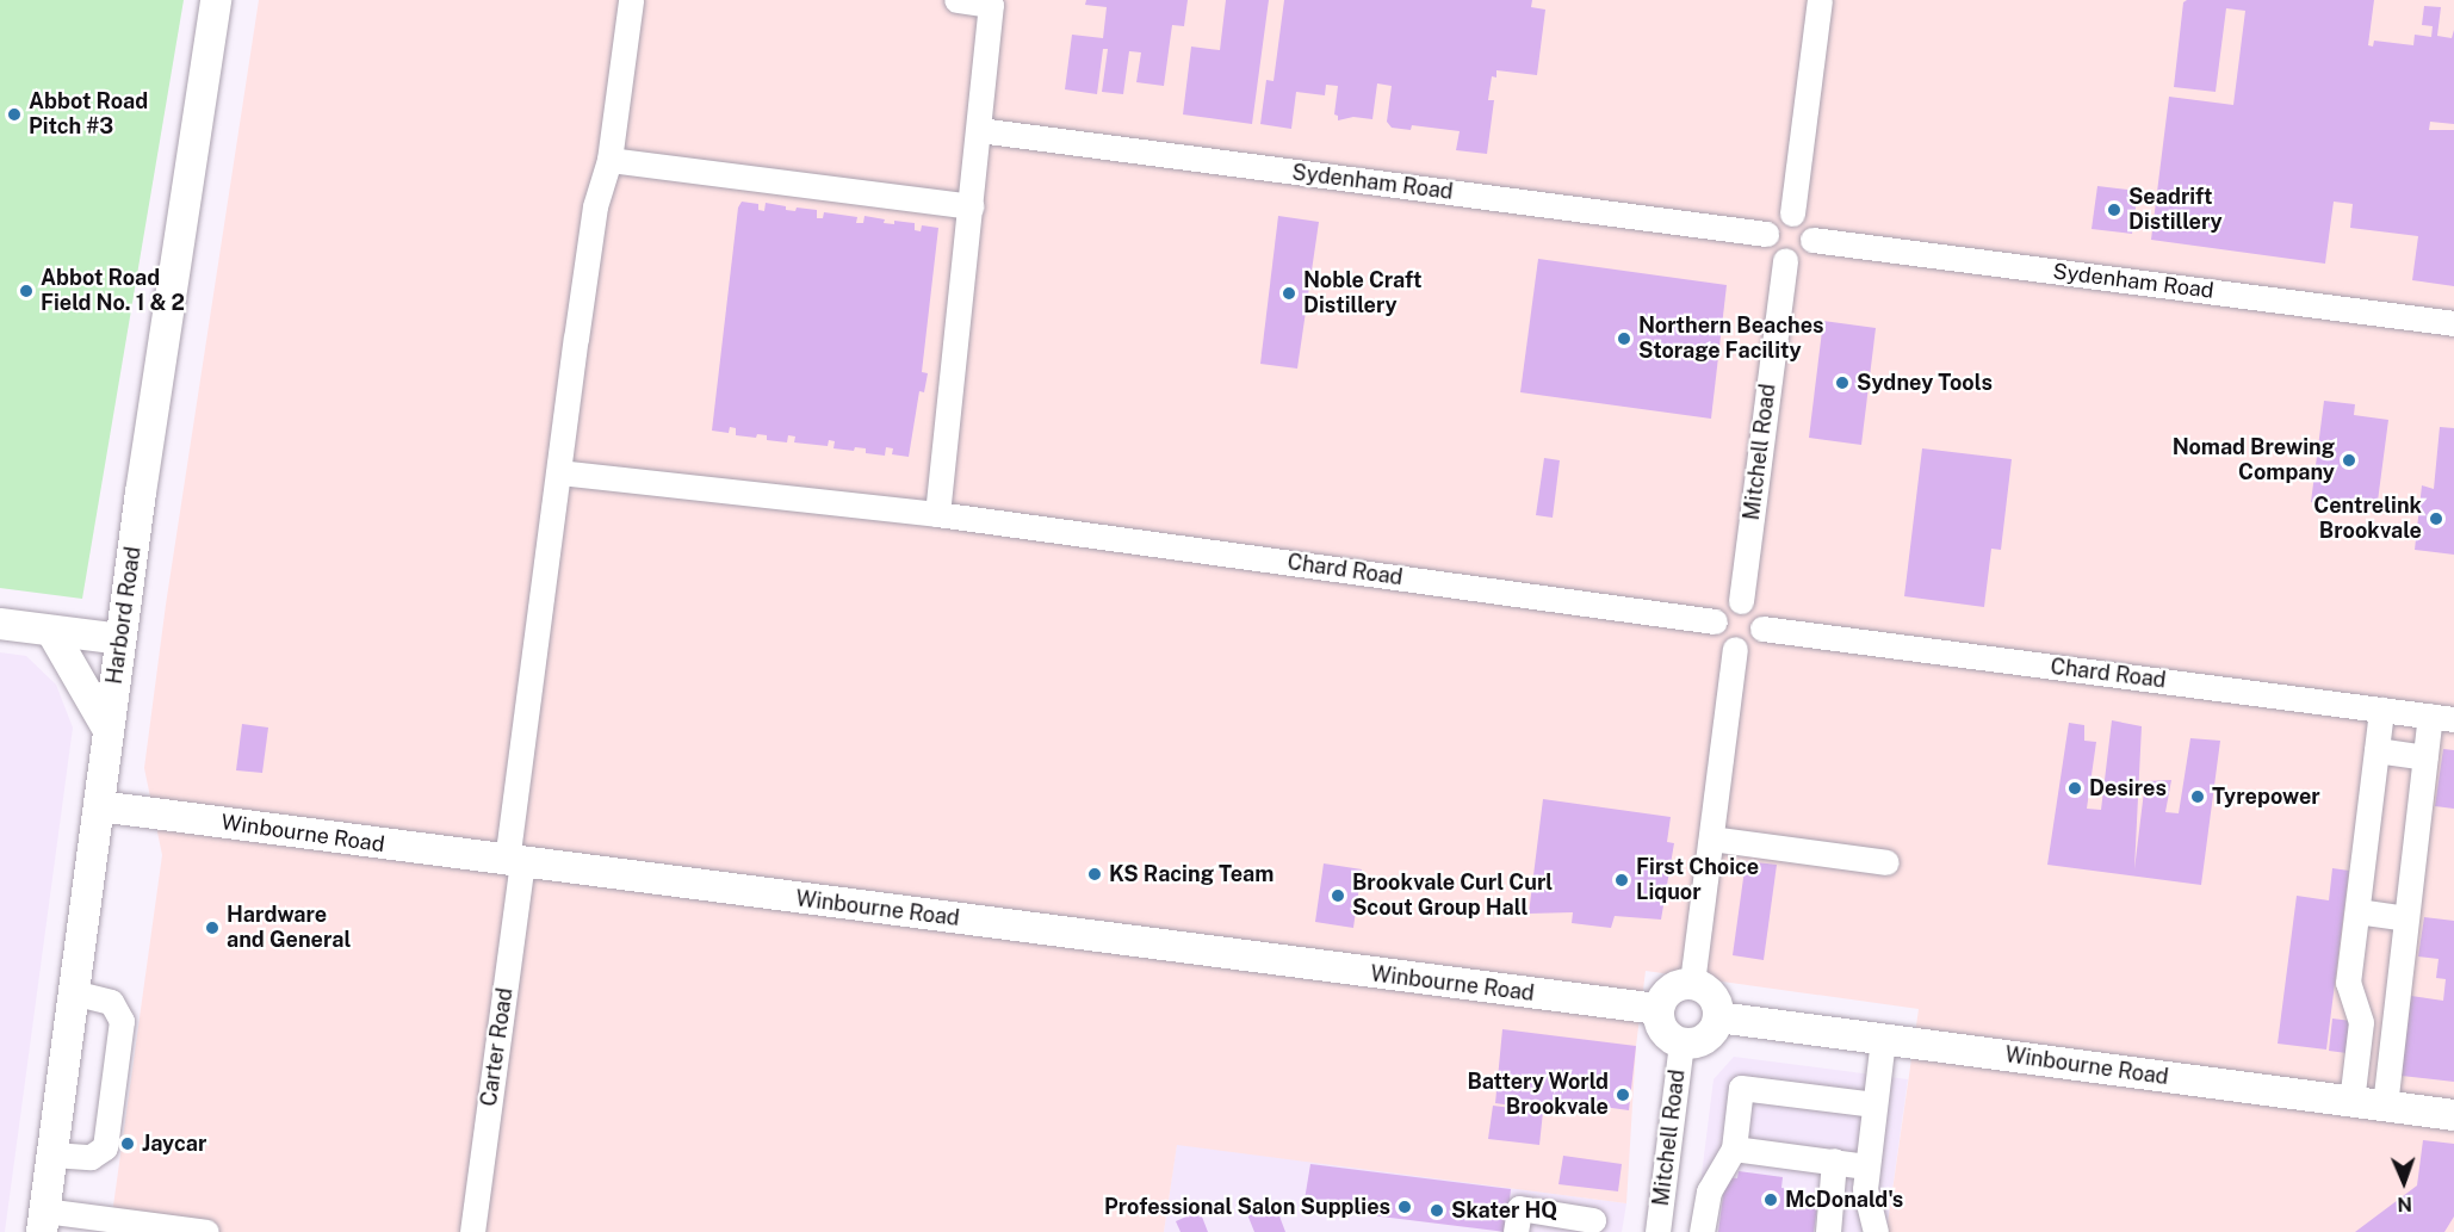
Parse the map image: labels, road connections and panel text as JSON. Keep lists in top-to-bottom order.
{
  "streets": {
    "main road": ["Harbord Road", "Winbourne Road"],
    "street": [
      "Sydenham Road",
      "Mitchell Road",
      "Chard Road",
      "Carter Road"
    ]
  },
  "crossings": [
    ["Sydenham Road", "Mitchell Road"],
    ["Mitchell Road", "Chard Road"],
    ["Mitchell Road", "Winbourne Road"],
    ["Chard Road", "Carter Road"],
    ["Harbord Road", "Winbourne Road"],
    ["Winbourne Road", "Carter Road"]
  ],
  "places": [
    "Abbot Road Pitch #3",
    "Seadrift Distillery",
    "Abbot Road Field No. 1 & 2",
    "Noble Craft Distillery",
    "Northern Beaches Storage Facility",
    "Sydney Tools",
    "Nomad Brewing Company",
    "Centrelink Brookvale",
    "Desires",
    "Tyrepower",
    "KS Racing Team",
    "First Choice Liquor",
    "Brookvale Curl Curl Scout Group Hall",
    "Hardware and General",
    "Battery World Brookvale",
    "Jaycar",
    "McDonald's",
    "Professional Salon Supplies",
    "Skater HQ"
  ],
  "north": "bottom"
}
